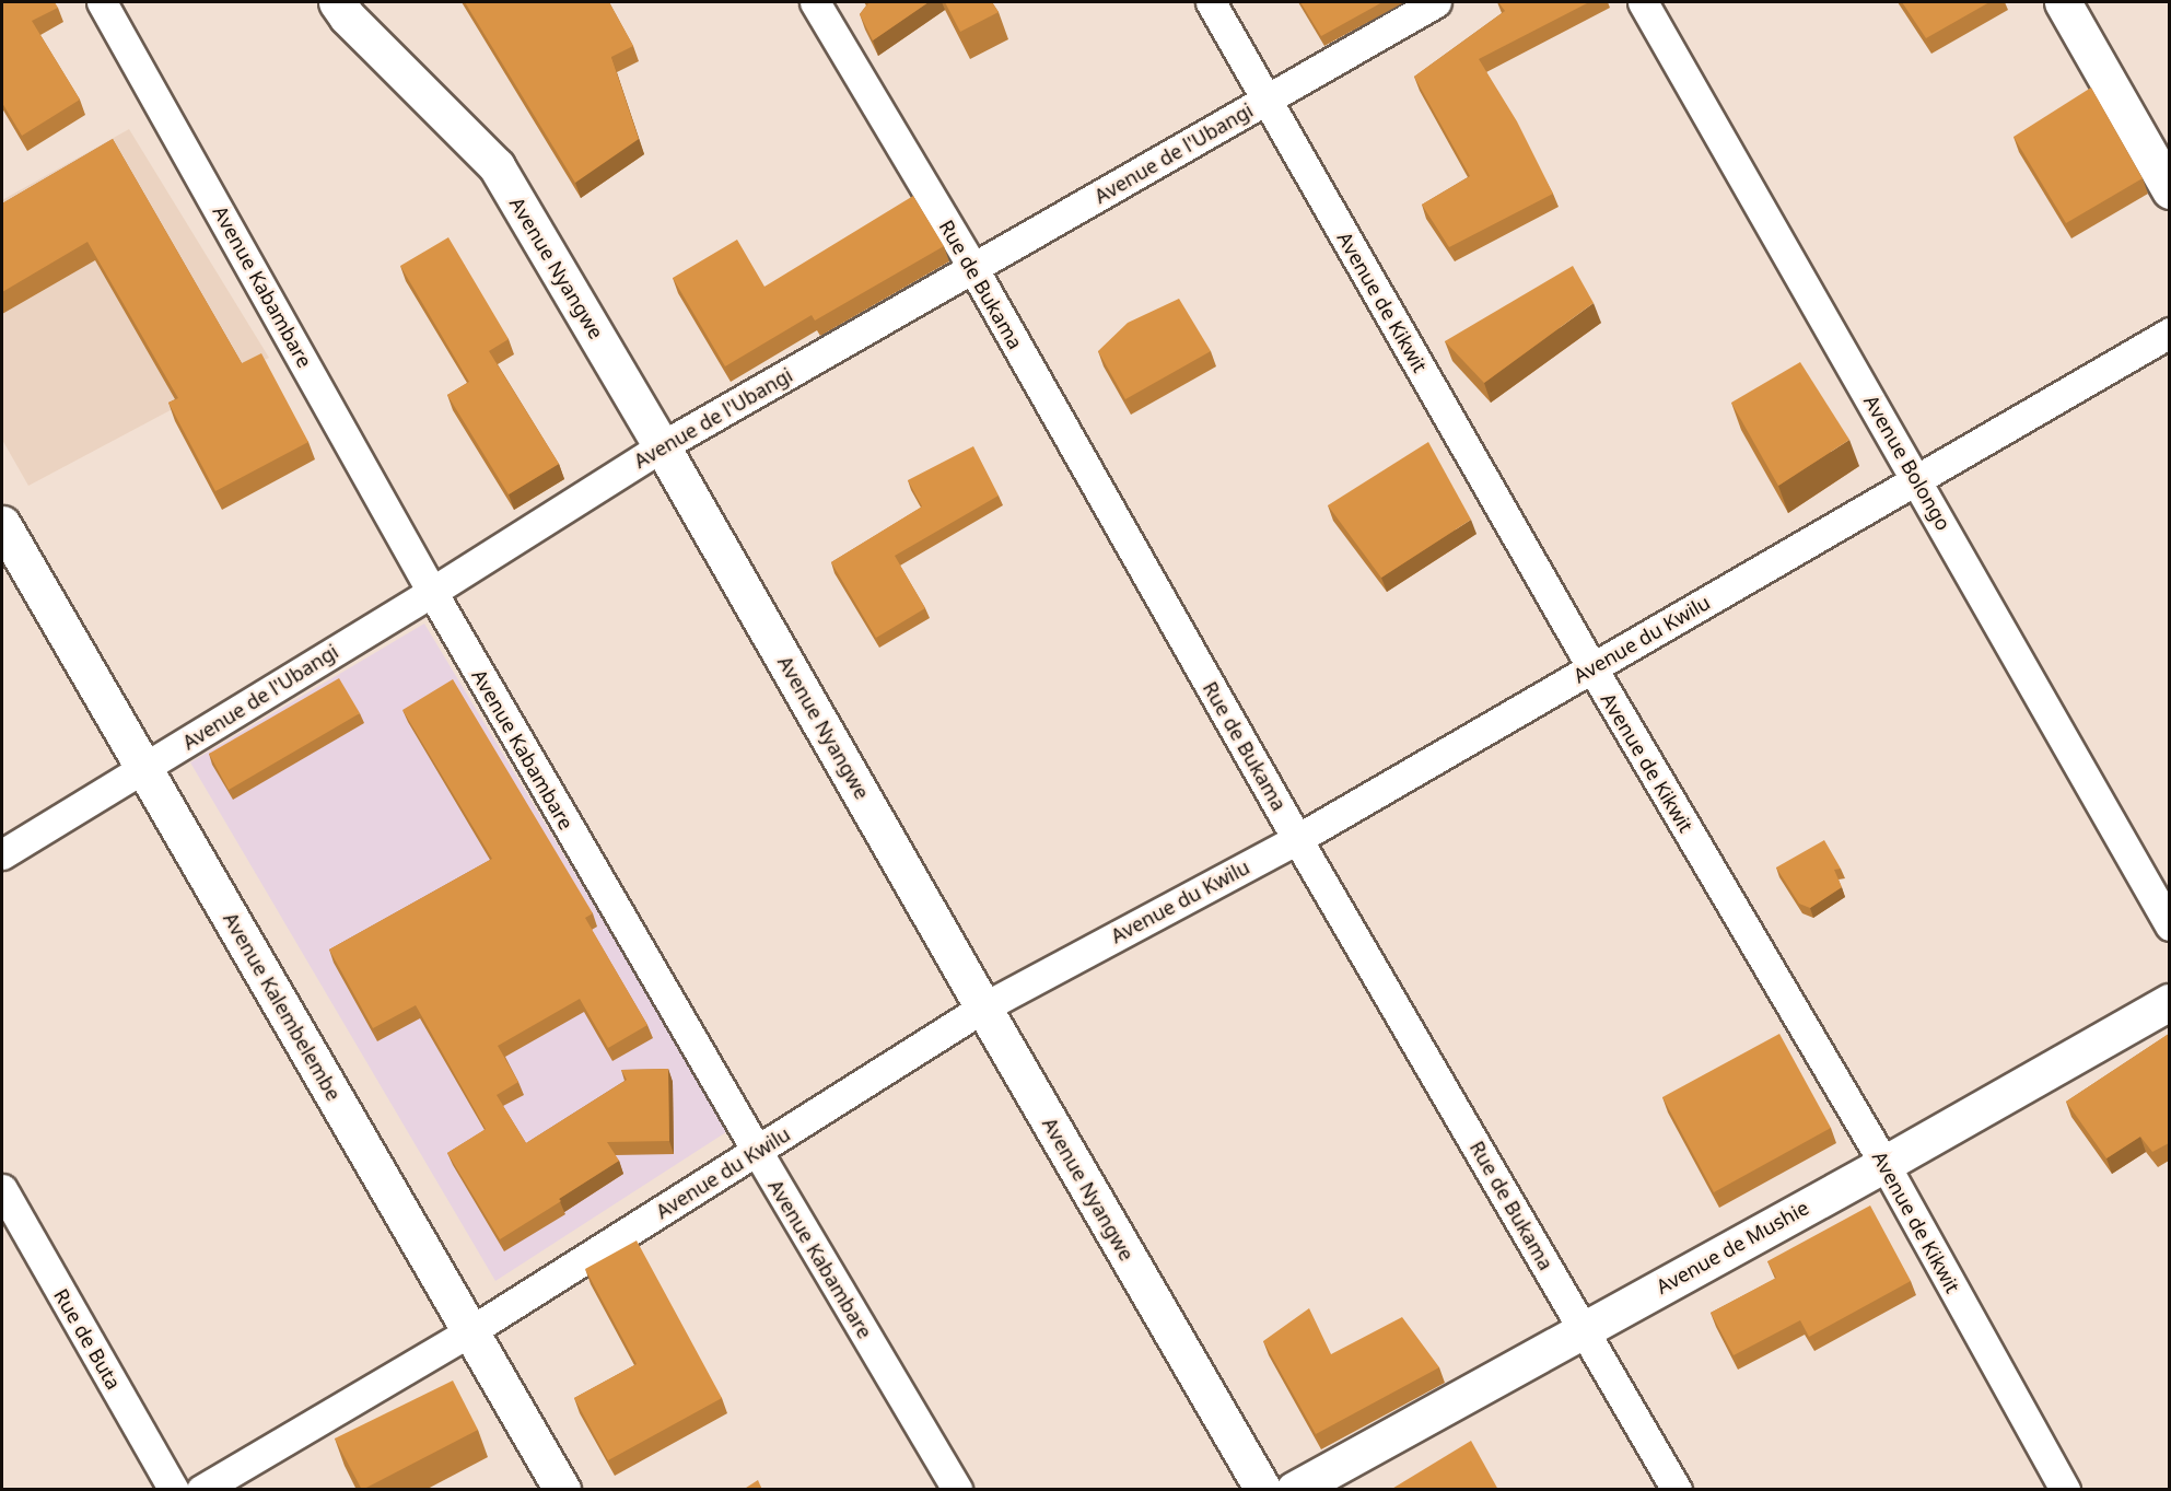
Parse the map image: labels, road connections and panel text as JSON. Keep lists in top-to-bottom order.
{
  "streets": {
    "street": [
      "Avenue de l'Ubangi",
      "Avenue Nyangwe",
      "Rue de Bukama",
      "Avenue Kabambare",
      "Avenue de Kikwit",
      "Avenue Bolongo",
      "Avenue du Kwilu",
      "Avenue Kalembelembe",
      "Avenue de Mushie",
      "Rue de Buta"
    ]
  },
  "crossings": [
    ["Avenue de l'Ubangi", "Avenue Nyangwe"],
    ["Avenue de l'Ubangi", "Rue de Bukama"],
    ["Avenue de l'Ubangi", "Avenue Kabambare"],
    ["Avenue de l'Ubangi", "Avenue de Kikwit"],
    ["Avenue de l'Ubangi", "Avenue Kalembelembe"],
    ["Avenue Nyangwe", "Avenue du Kwilu"],
    ["Rue de Bukama", "Avenue du Kwilu"],
    ["Rue de Bukama", "Avenue de Mushie"],
    ["Avenue Kabambare", "Avenue du Kwilu"],
    ["Avenue de Kikwit", "Avenue du Kwilu"],
    ["Avenue de Kikwit", "Avenue de Mushie"],
    ["Avenue Bolongo", "Avenue du Kwilu"],
    ["Avenue du Kwilu", "Avenue Kalembelembe"]
  ]
}
